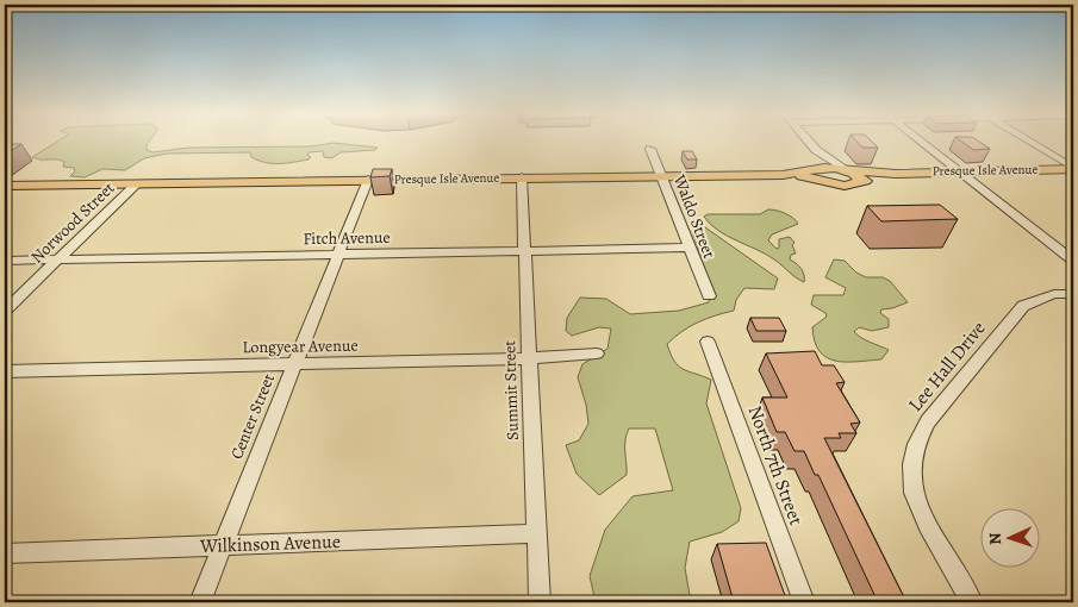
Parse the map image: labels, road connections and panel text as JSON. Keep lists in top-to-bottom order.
{
  "streets": {
    "main road": ["Presque Isle Avenue"],
    "street": [
      "Waldo Street",
      "Norwood Street",
      "Fitch Avenue",
      "Longyear Avenue",
      "Lee Hall Drive",
      "Summit Street",
      "Center Street",
      "North 7th Street",
      "Wilkinson Avenue"
    ]
  },
  "crossings": [
    ["Presque Isle Avenue", "Waldo Street"],
    ["Presque Isle Avenue", "Norwood Street"],
    ["Presque Isle Avenue", "Summit Street"],
    ["Presque Isle Avenue", "Center Street"],
    ["Waldo Street", "Fitch Avenue"],
    ["Norwood Street", "Fitch Avenue"],
    ["Fitch Avenue", "Summit Street"],
    ["Fitch Avenue", "Center Street"],
    ["Longyear Avenue", "Summit Street"],
    ["Longyear Avenue", "Center Street"],
    ["Summit Street", "Wilkinson Avenue"],
    ["Center Street", "Wilkinson Avenue"]
  ],
  "north": "left"
}
